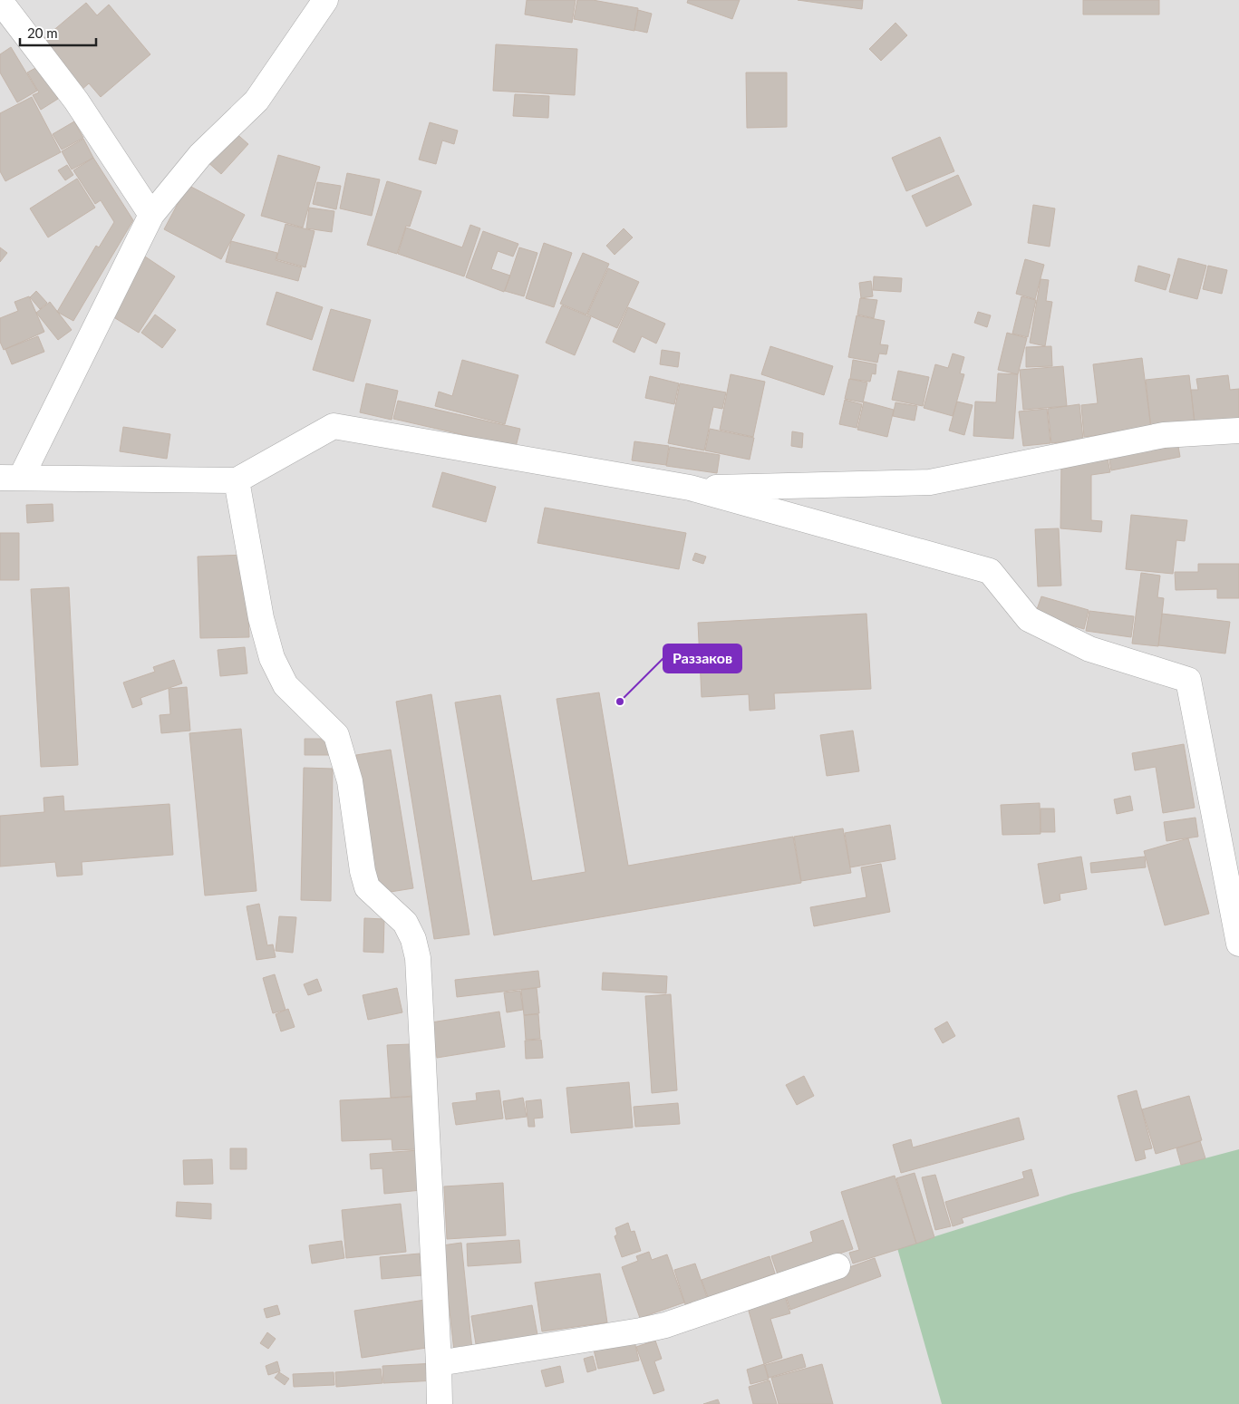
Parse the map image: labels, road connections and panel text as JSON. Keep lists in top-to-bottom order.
{
  "places": ["Раззаков"],
  "scale_bar": "20 m"
}
